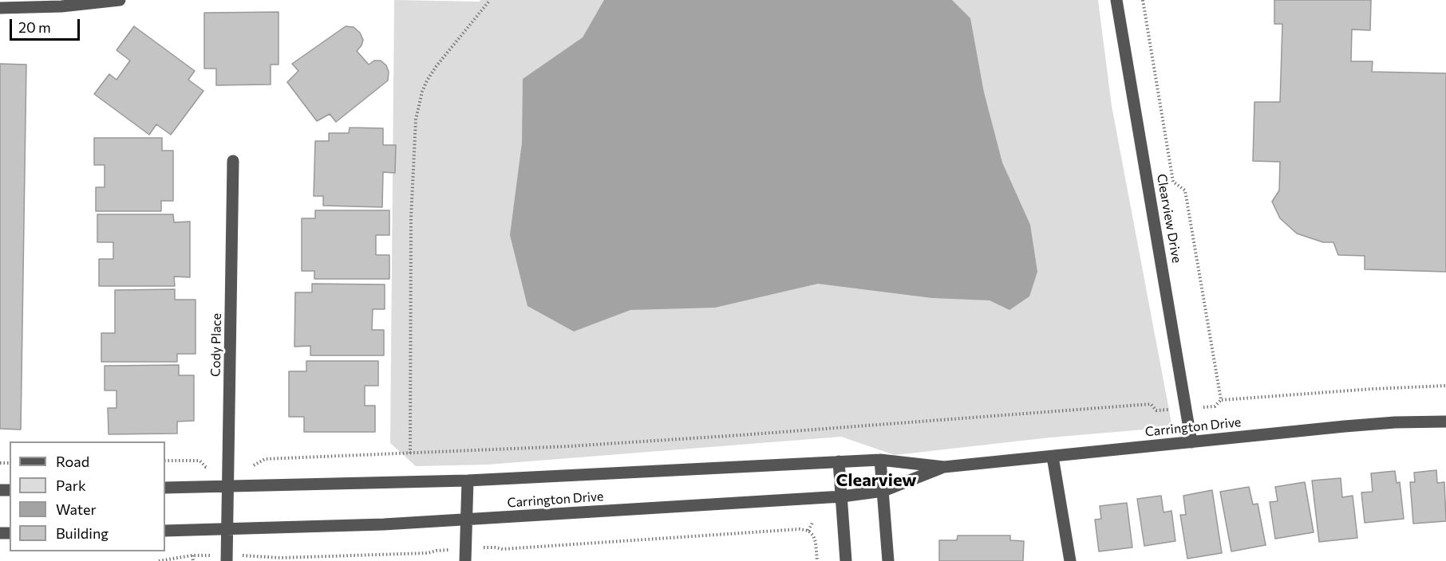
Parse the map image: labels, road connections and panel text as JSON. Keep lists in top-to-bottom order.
{
  "streets": {
    "street": ["Clearview Drive", "Cody Place", "Carrington Drive"]
  },
  "crossings": [
    ["Clearview Drive", "Carrington Drive"],
    ["Cody Place", "Carrington Drive"]
  ],
  "districts": ["Clearview"],
  "legend": [
    "Road",
    "Park",
    "Water",
    "Building"
  ],
  "scale_bar": "20 m"
}
